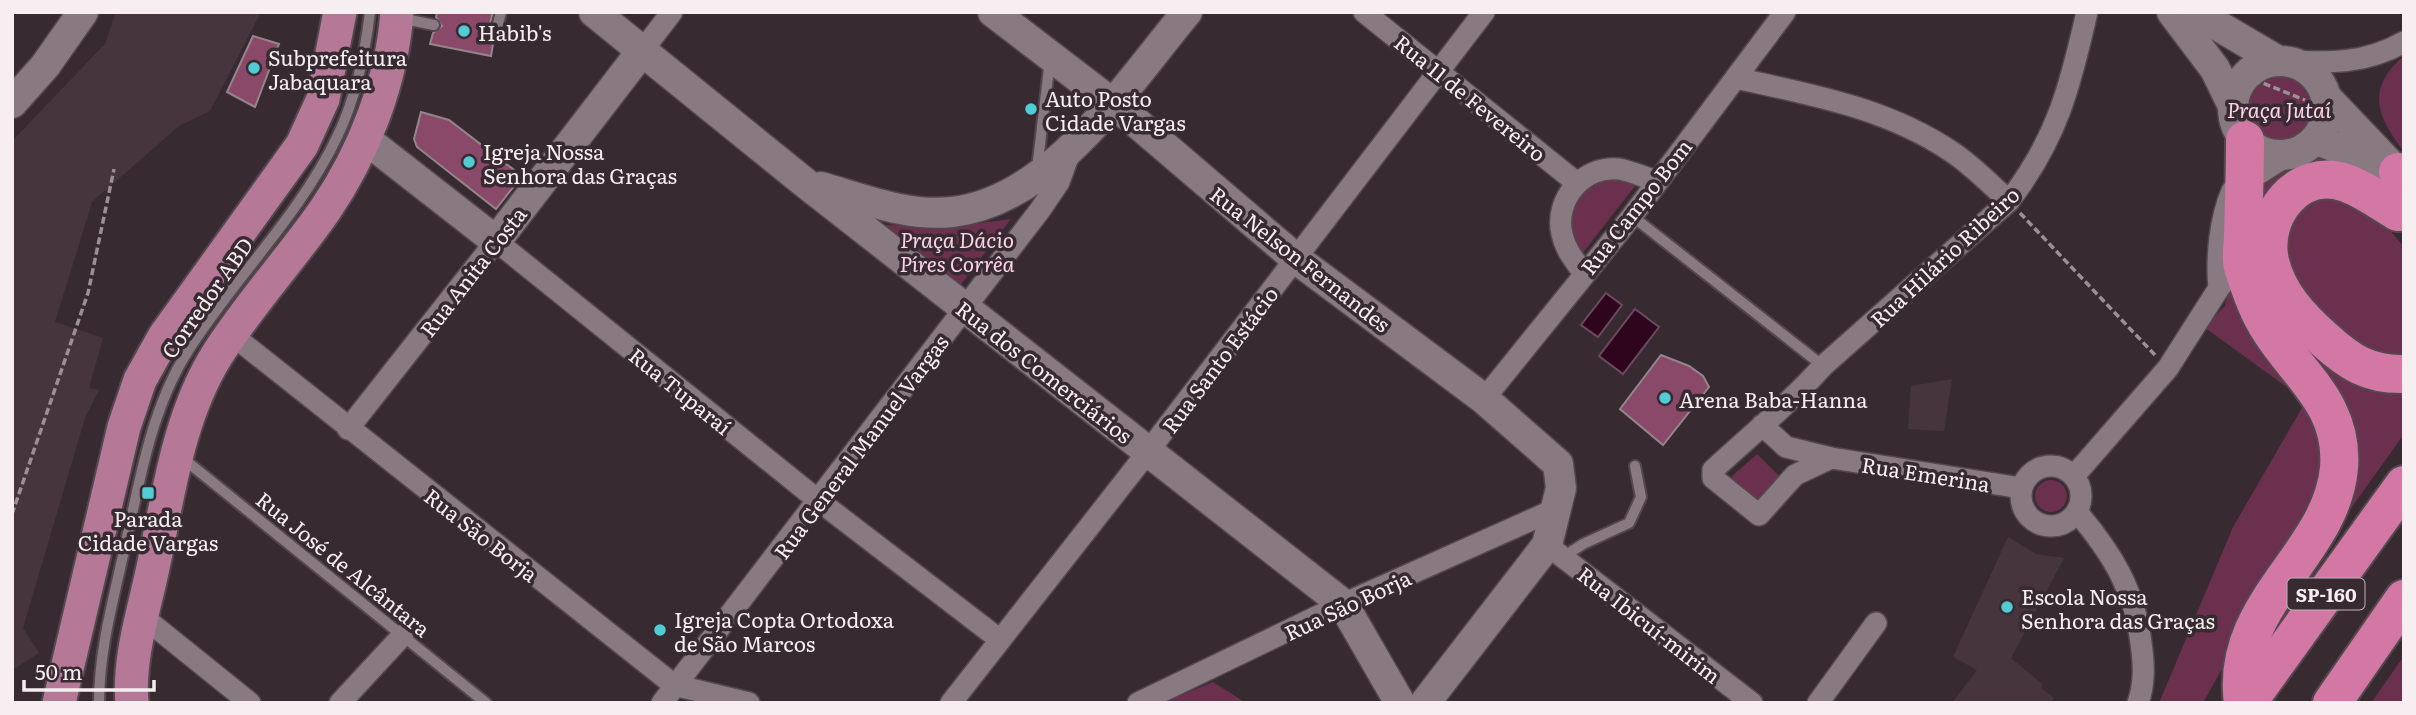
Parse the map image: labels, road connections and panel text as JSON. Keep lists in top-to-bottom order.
{
  "streets": {
    "highway": ["SP-160"],
    "street": [
      "Rua 11 de Fevereiro",
      "Rua Campo Bom",
      "Rua Hilário Ribeiro",
      "Rua Nelson Fernandes",
      "Rua Anita Costa",
      "Rua Santo Estácio",
      "Rua dos Comerciários",
      "Rua Tuparaí",
      "Rua General Manuel Vargas",
      "Rua Emerina",
      "Rua São Borja",
      "Rua Ibicuí-mirim"
    ],
    "lane": ["Corredor ABD", "Rua José de Alcântara"]
  },
  "crossings": [
    ["Rua 11 de Fevereiro", "Rua Santo Estácio"],
    ["Rua Campo Bom", "Rua Nelson Fernandes"],
    ["Rua Hilário Ribeiro", "Rua Emerina"],
    ["Rua Nelson Fernandes", "Rua Santo Estácio"],
    ["Rua Nelson Fernandes", "Rua São Borja"],
    ["Rua Nelson Fernandes", "Rua Ibicuí-mirim"],
    ["Rua Anita Costa", "Rua dos Comerciários"],
    ["Rua Anita Costa", "Rua Tuparaí"],
    ["Rua Anita Costa", "Rua São Borja"],
    ["Rua Santo Estácio", "Rua dos Comerciários"],
    ["Rua Santo Estácio", "Rua Tuparaí"],
    ["Rua dos Comerciários", "Rua General Manuel Vargas"],
    ["Rua dos Comerciários", "Rua São Borja"],
    ["Rua Tuparaí", "Rua General Manuel Vargas"],
    ["Rua General Manuel Vargas", "Rua São Borja"],
    ["Rua São Borja", "Rua Ibicuí-mirim"]
  ],
  "parks": ["Praça Jutaí", "Praça Dácio Píres Corrêa"],
  "places": {
    "other": [
      "Habib's",
      "Subprefeitura Jabaquara",
      "Auto Posto Cidade Vargas",
      "Igreja Nossa Senhora das Graças",
      "Arena Baba-Hanna",
      "Escola Nossa Senhora das Graças",
      "Igreja Copta Ortodoxa de São Marcos"
    ],
    "transit": ["Parada Cidade Vargas"]
  },
  "scale_bar": "50 m"
}
